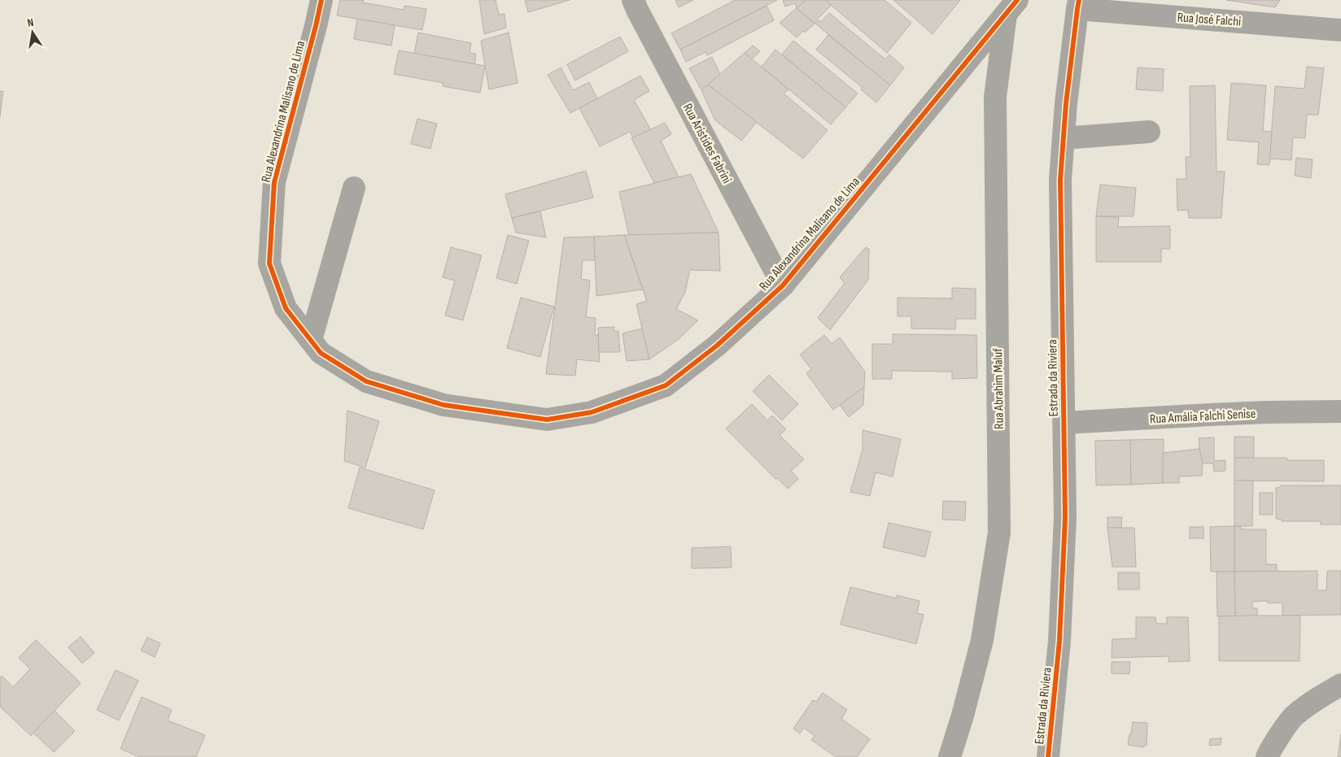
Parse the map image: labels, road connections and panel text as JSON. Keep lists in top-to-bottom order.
{
  "streets": {
    "street": [
      "Rua José Falchi",
      "Rua Alexandrina Malisano de Lima",
      "Rua Aristides Fabrini",
      "Estrada da Riviera",
      "Rua Abrahim Maluf",
      "Rua Amália Falchi Senise"
    ]
  },
  "crossings": [
    ["Rua José Falchi", "Estrada da Riviera"],
    ["Rua Alexandrina Malisano de Lima", "Rua Aristides Fabrini"],
    ["Rua Alexandrina Malisano de Lima", "Rua Abrahim Maluf"],
    ["Estrada da Riviera", "Rua Amália Falchi Senise"]
  ],
  "north": "top"
}
